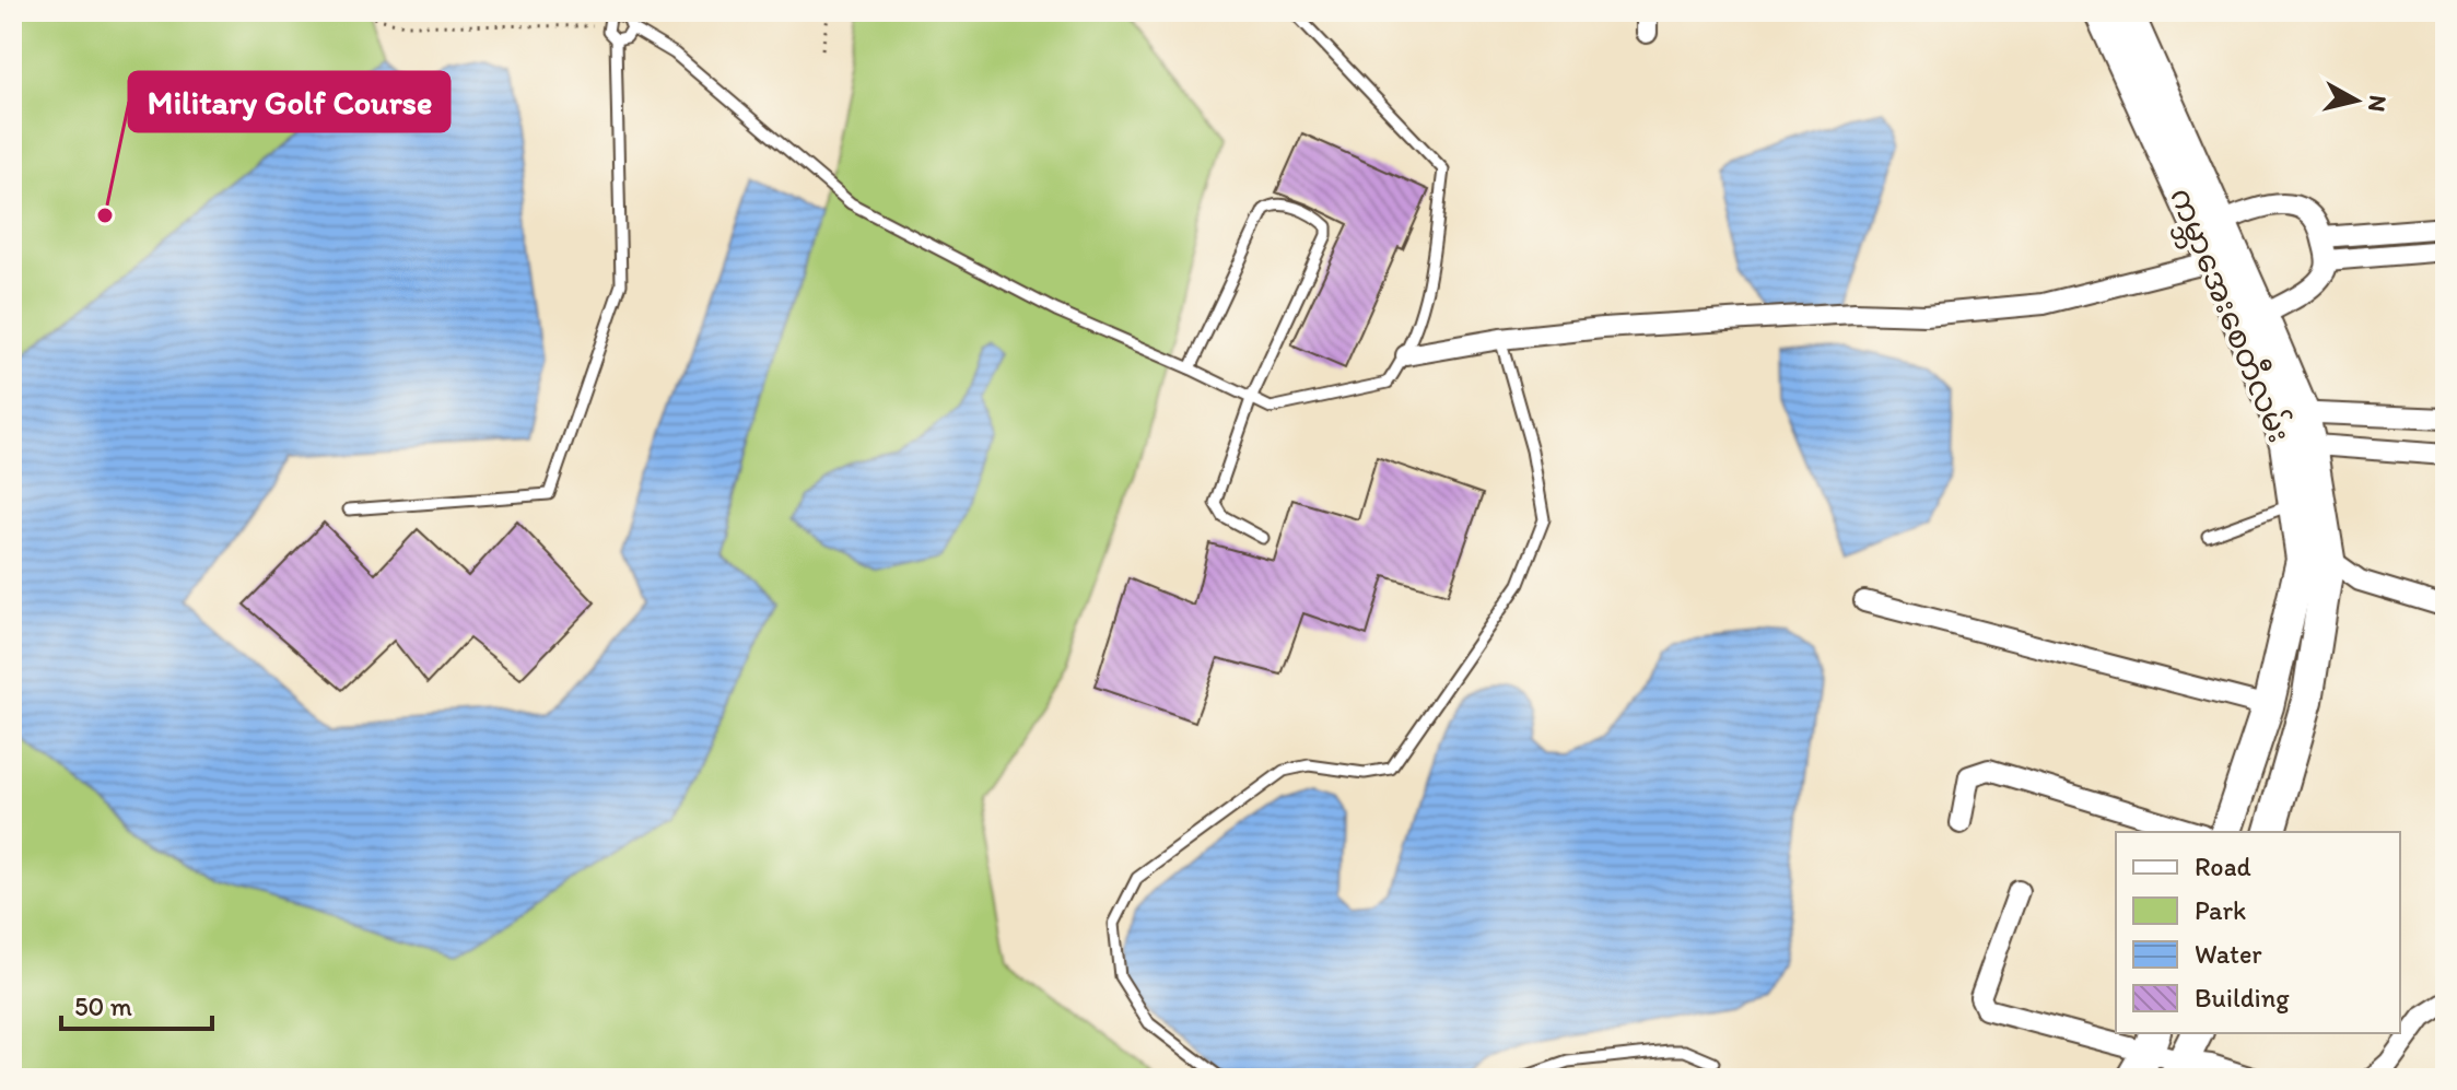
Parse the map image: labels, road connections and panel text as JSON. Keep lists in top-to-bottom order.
{
  "streets": {
    "main road": ["ကမ္ဘာအေးစေတီလမ်း"]
  },
  "places": ["Military Golf Course"],
  "legend": [
    "Road",
    "Park",
    "Water",
    "Building"
  ],
  "scale_bar": "50 m",
  "north": "right"
}
